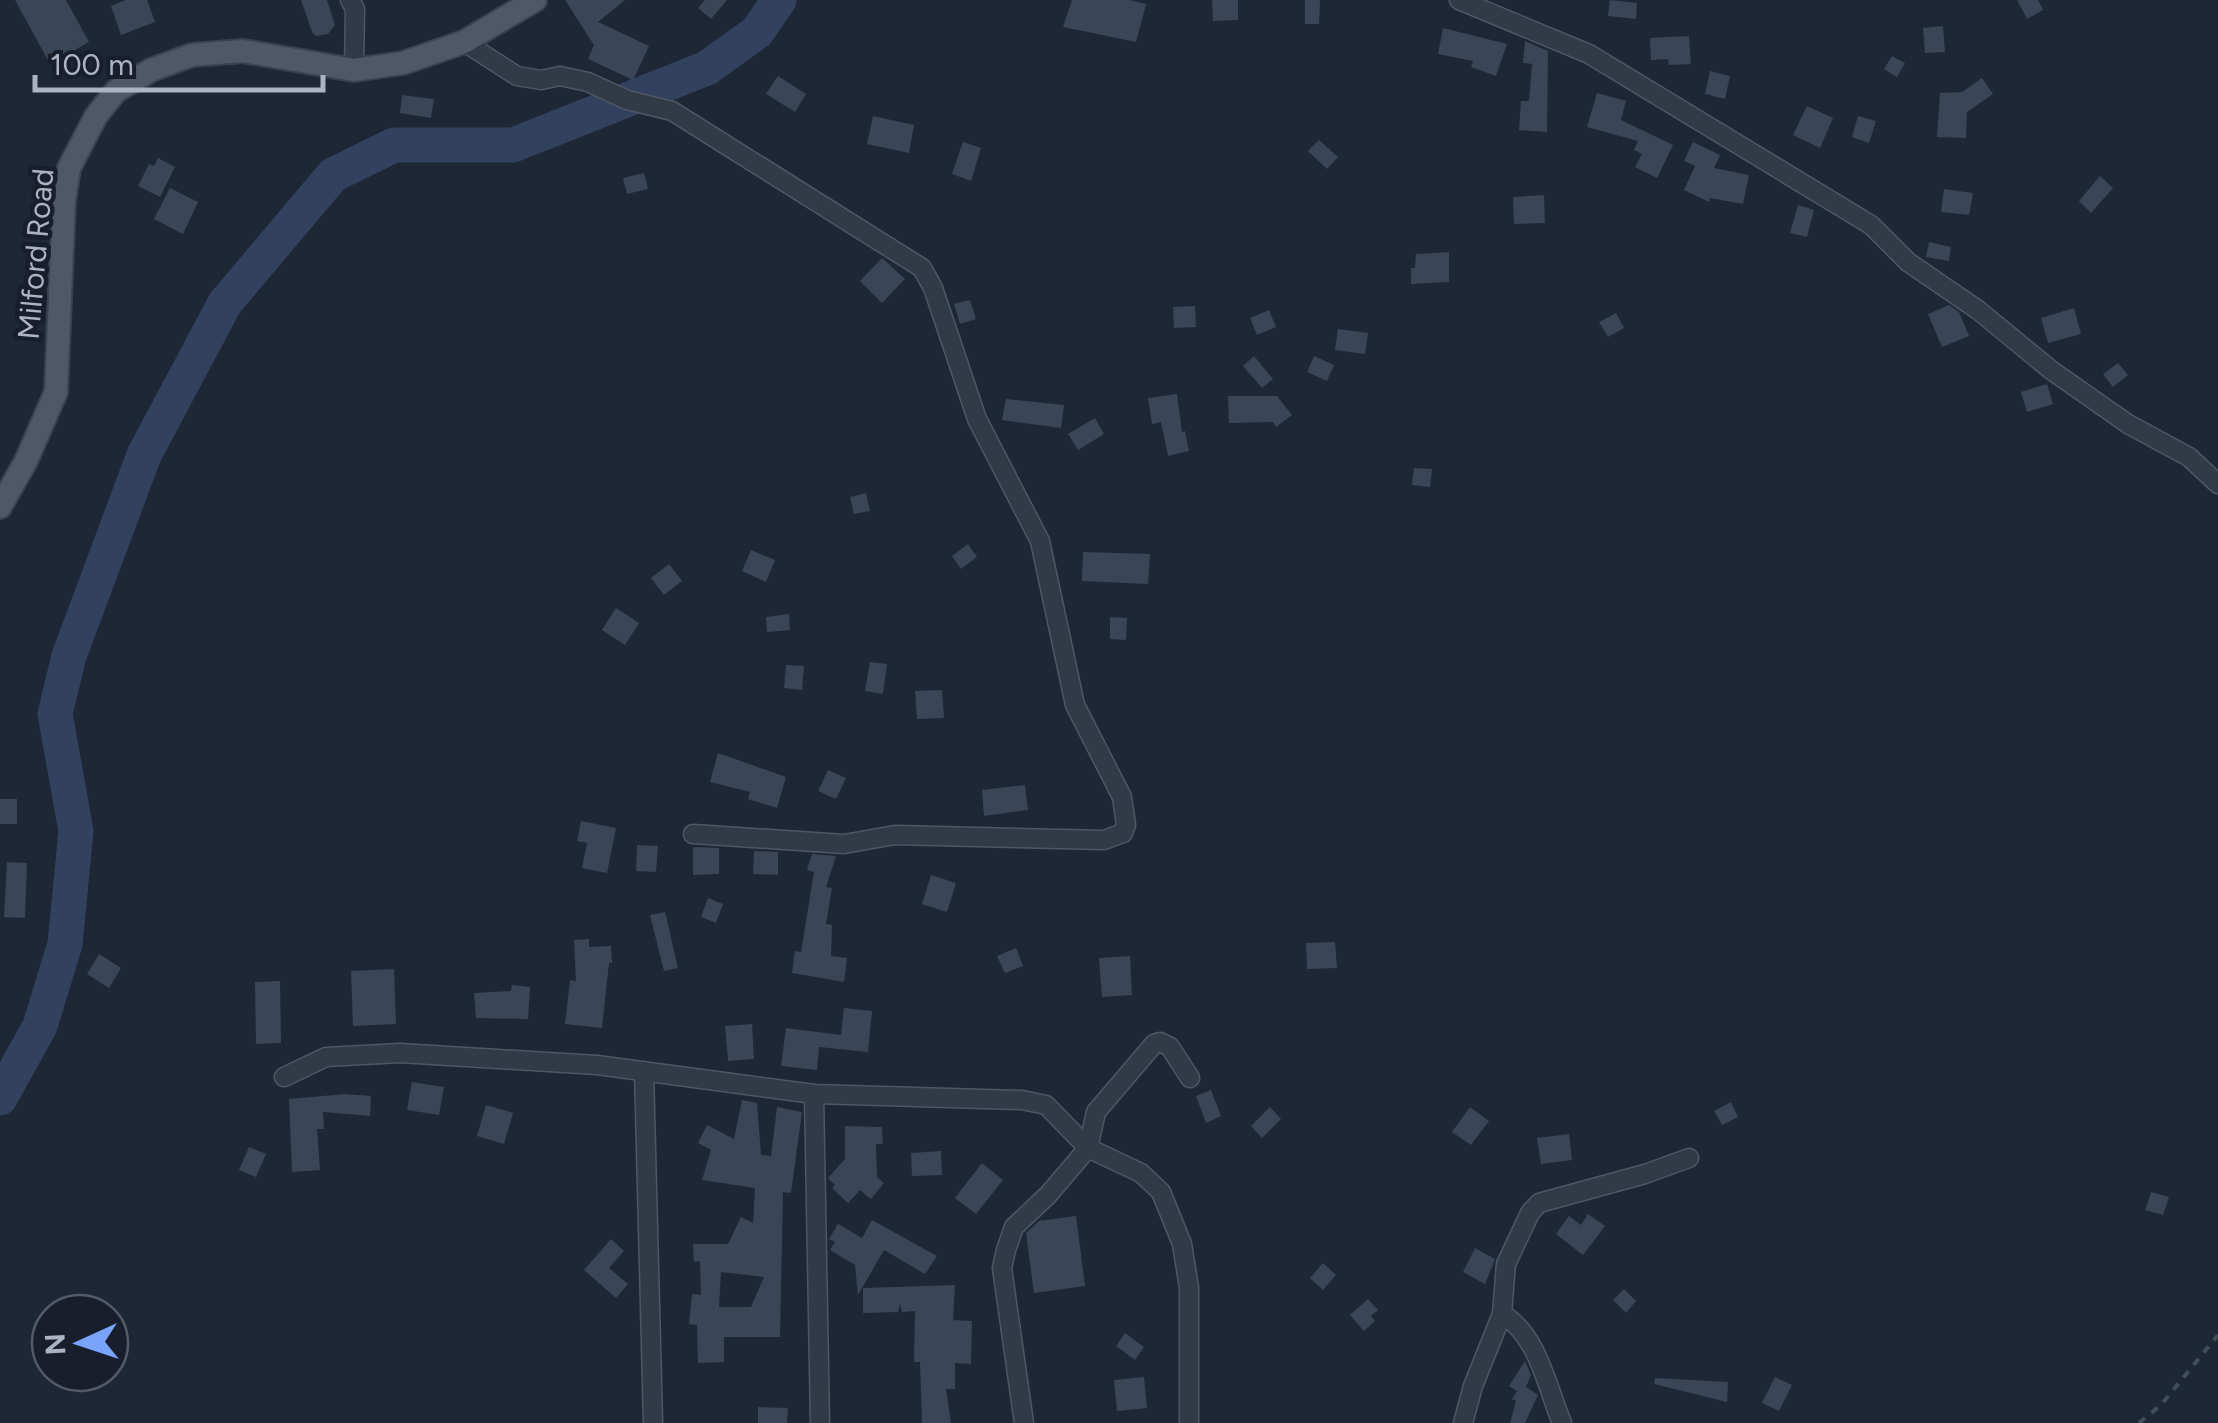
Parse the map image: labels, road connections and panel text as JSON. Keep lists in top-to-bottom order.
{
  "streets": {
    "main road": ["Milford Road"]
  },
  "scale_bar": "100 m",
  "north": "left"
}
